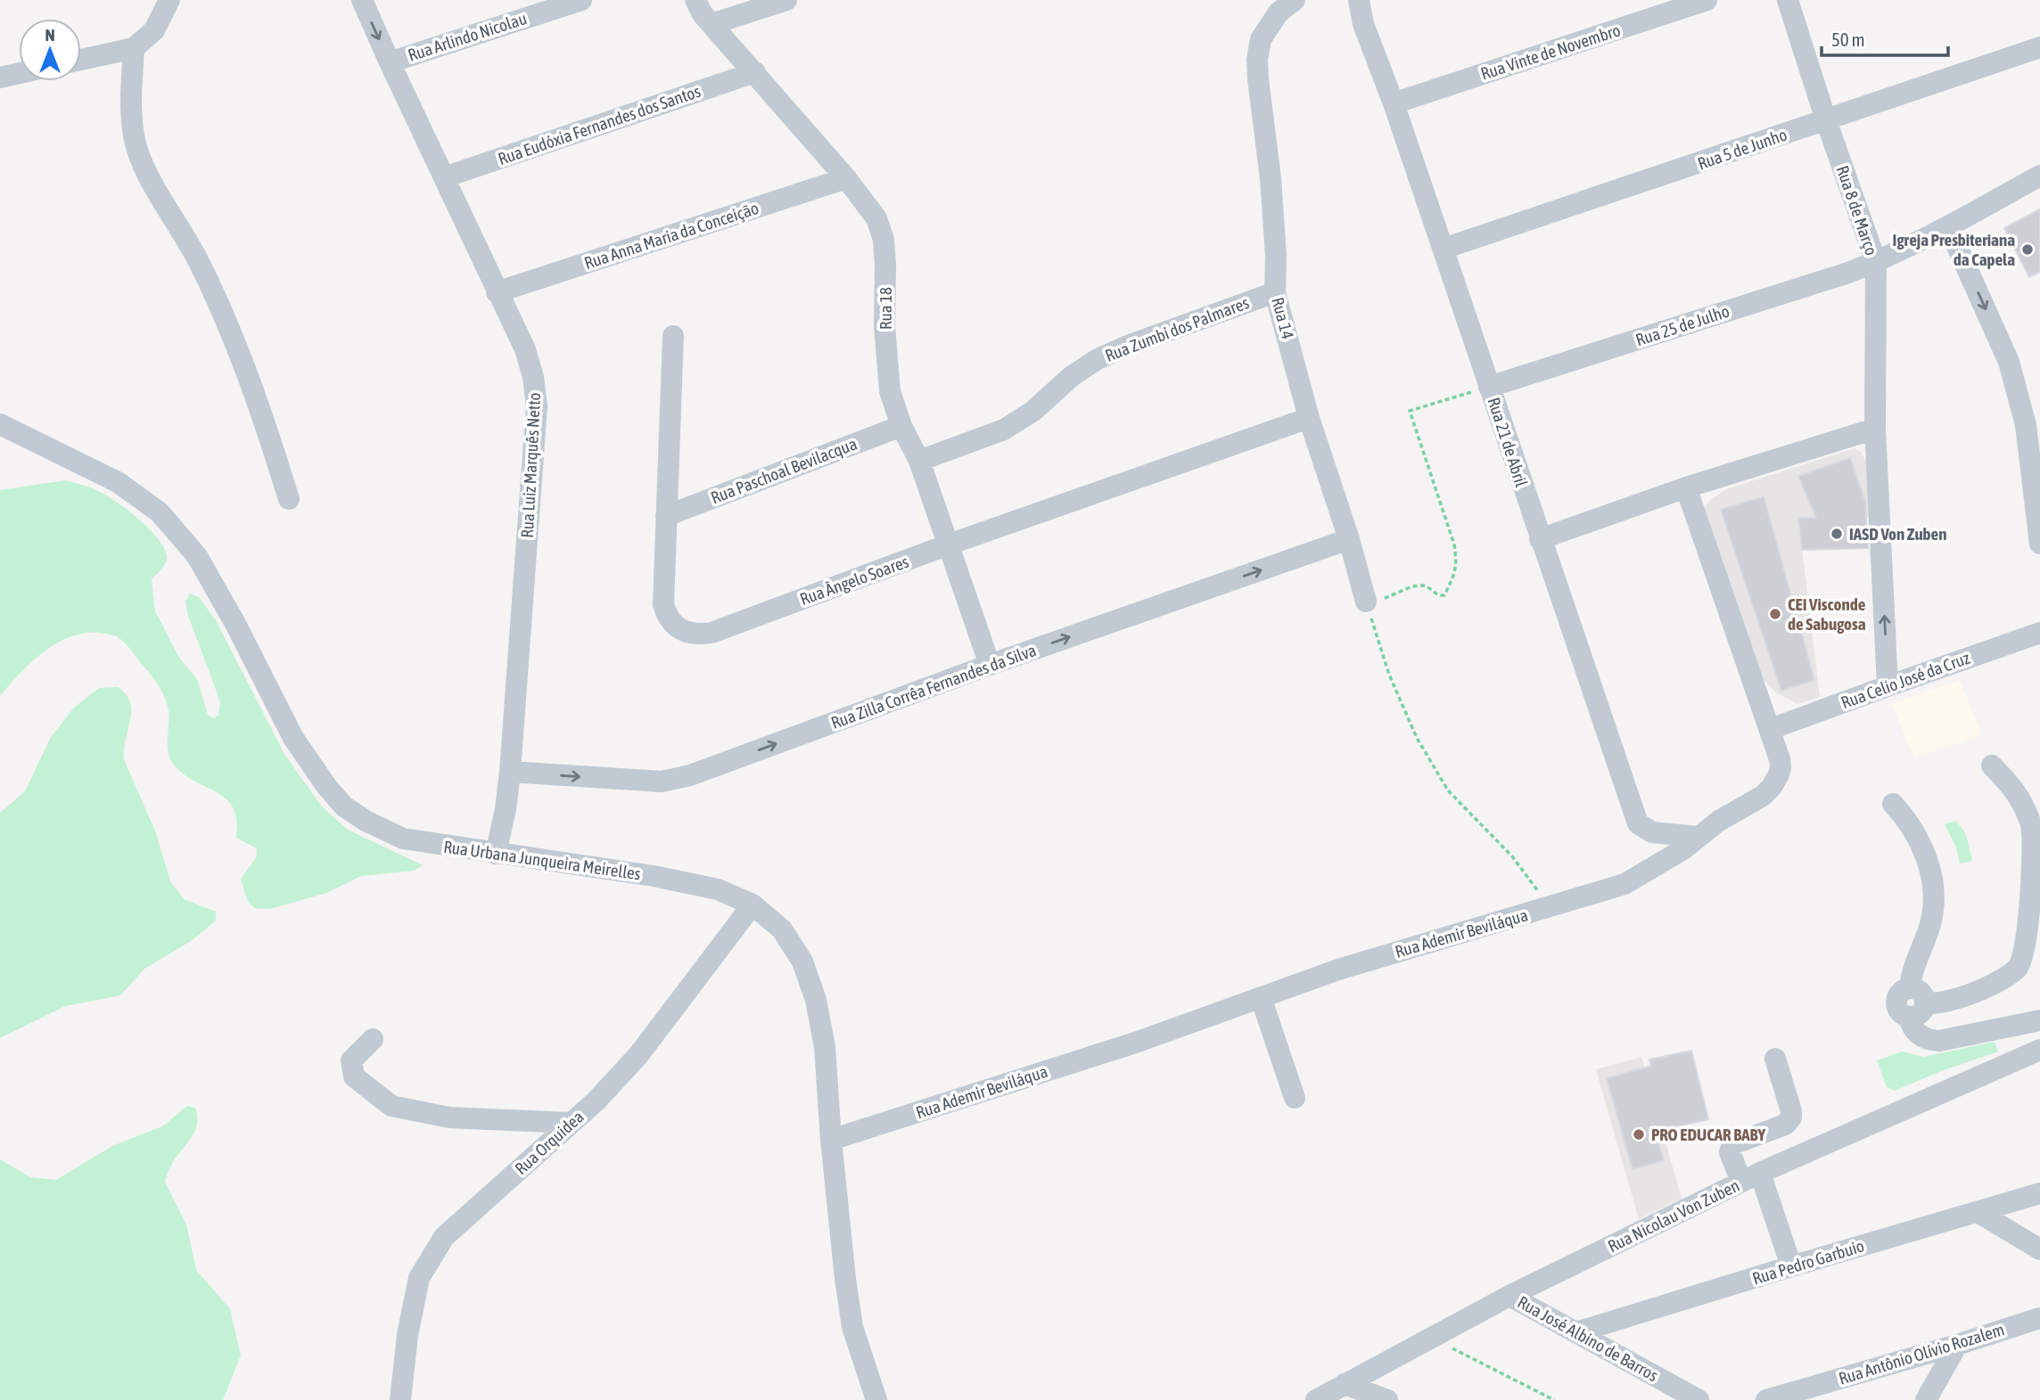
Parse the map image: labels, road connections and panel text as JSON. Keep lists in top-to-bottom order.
{
  "streets": {
    "street": [
      "Rua Arlindo Nicolau",
      "Rua Vinte de Novembro",
      "Rua Eudóxia Fernandes dos Santos",
      "Rua 5 de Junho",
      "Rua 8 de Março",
      "Rua Anna Maria da Conceição",
      "Rua 18",
      "Rua 14",
      "Rua 25 de Julho",
      "Rua Zumbí dos Palmares",
      "Rua 21 de Abril",
      "Rua Luiz Marquês Netto",
      "Rua Paschoal Bevilacqua",
      "Rua Ângelo Soares",
      "Rua Celio José da Cruz",
      "Rua Zilla Corrêa Fernandes da Silva",
      "Rua Urbana Junqueira Meirelles",
      "Rua Ademir Beviláqua",
      "Rua Orquidea",
      "Rua Nicolau Von Zuben",
      "Rua Pedro Garbuio",
      "Rua José Albino de Barros",
      "Rua Antônio Olívio Rozalem"
    ]
  },
  "crossings": [
    ["Rua Arlindo Nicolau", "Rua Luiz Marquês Netto"],
    ["Rua Vinte de Novembro", "Rua 21 de Abril"],
    ["Rua Eudóxia Fernandes dos Santos", "Rua 18"],
    ["Rua Eudóxia Fernandes dos Santos", "Rua Luiz Marquês Netto"],
    ["Rua 5 de Junho", "Rua 8 de Março"],
    ["Rua 5 de Junho", "Rua 21 de Abril"],
    ["Rua 8 de Março", "Rua 25 de Julho"],
    ["Rua 8 de Março", "Rua Celio José da Cruz"],
    ["Rua Anna Maria da Conceição", "Rua 18"],
    ["Rua Anna Maria da Conceição", "Rua Luiz Marquês Netto"],
    ["Rua 18", "Rua Zumbí dos Palmares"],
    ["Rua 18", "Rua Paschoal Bevilacqua"],
    ["Rua 18", "Rua Ângelo Soares"],
    ["Rua 18", "Rua Zilla Corrêa Fernandes da Silva"],
    ["Rua 14", "Rua Zumbí dos Palmares"],
    ["Rua 14", "Rua Ângelo Soares"],
    ["Rua 14", "Rua Zilla Corrêa Fernandes da Silva"],
    ["Rua 25 de Julho", "Rua 21 de Abril"],
    ["Rua 21 de Abril", "Rua Ademir Beviláqua"],
    ["Rua Luiz Marquês Netto", "Rua Zilla Corrêa Fernandes da Silva"],
    ["Rua Luiz Marquês Netto", "Rua Urbana Junqueira Meirelles"],
    ["Rua Paschoal Bevilacqua", "Rua Ângelo Soares"],
    ["Rua Celio José da Cruz", "Rua Ademir Beviláqua"],
    ["Rua Urbana Junqueira Meirelles", "Rua Ademir Beviláqua"],
    ["Rua Urbana Junqueira Meirelles", "Rua Orquidea"],
    ["Rua Nicolau Von Zuben", "Rua José Albino de Barros"],
    ["Rua Pedro Garbuio", "Rua José Albino de Barros"]
  ],
  "one_way": ["Rua Zilla Corrêa Fernandes da Silva"],
  "places": [
    "Igreja Presbiteriana da Capela",
    "IASD Von Zuben",
    "CEI Visconde de Sabugosa",
    "PRO EDUCAR BABY"
  ],
  "scale_bar": "50 m",
  "north": "top"
}
